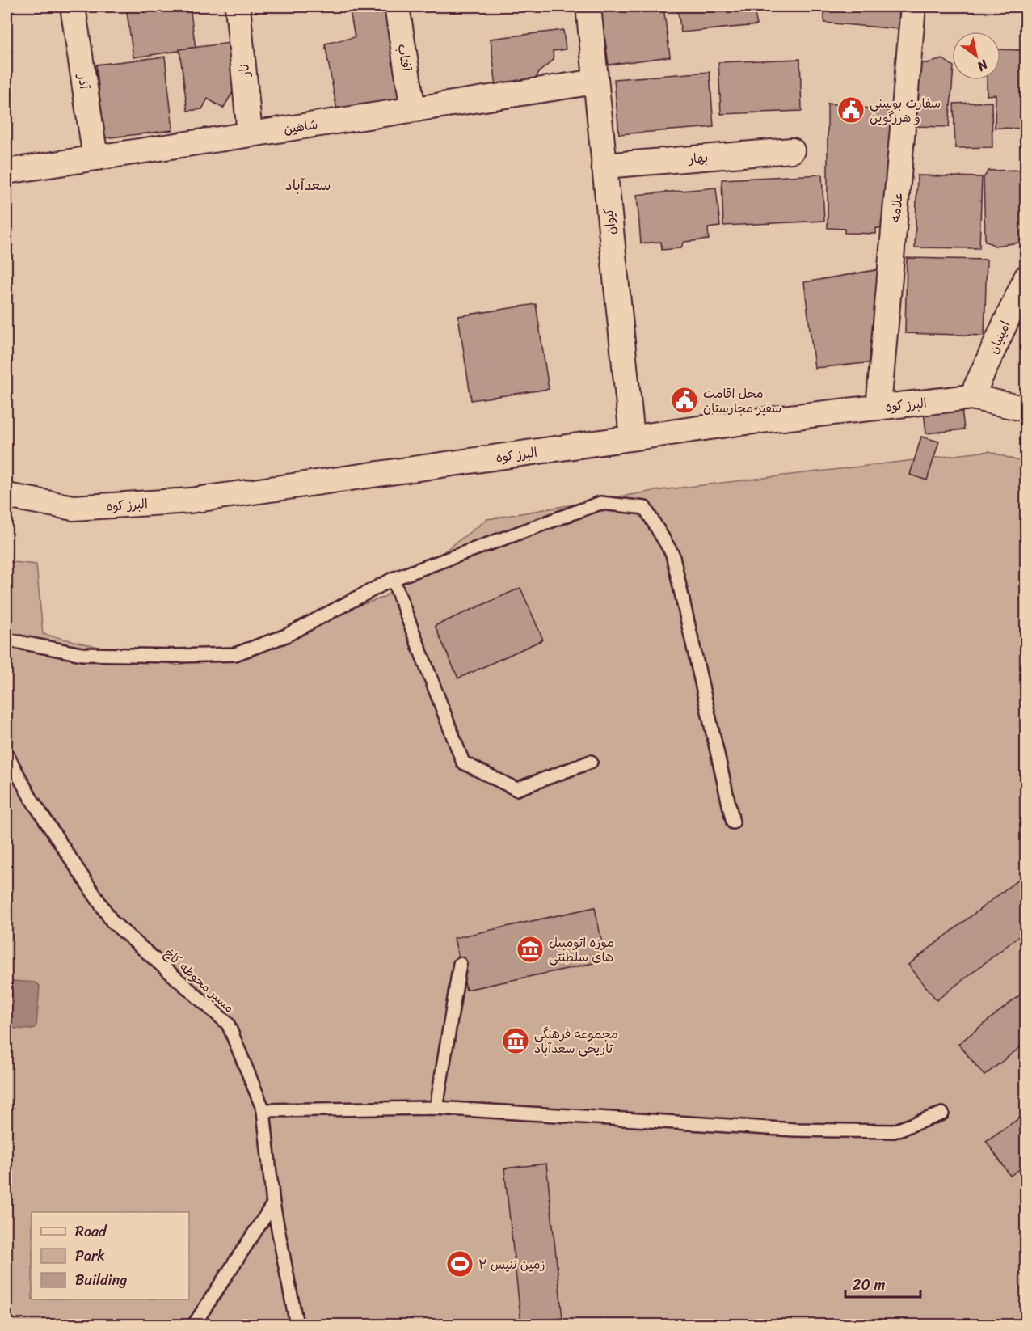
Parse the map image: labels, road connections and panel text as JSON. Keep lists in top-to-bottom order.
{
  "streets": {
    "street": [
      "آفتاب",
      "ناز",
      "آذر",
      "شاهین",
      "بهار",
      "علامه",
      "کیوان",
      "امینیان",
      "البرز کوه"
    ],
    "lane": ["مسیر محوطه کاخ"]
  },
  "crossings": [
    ["آفتاب", "شاهین"],
    ["ناز", "شاهین"],
    ["آذر", "شاهین"],
    ["شاهین", "کیوان"],
    ["بهار", "کیوان"],
    ["علامه", "البرز کوه"],
    ["کیوان", "البرز کوه"],
    ["امینیان", "البرز کوه"]
  ],
  "districts": ["سعدآباد"],
  "places": {
    "public building": ["سفارت بوسنی و هرزگوین", "محل اقامت سفیر مجارستان"],
    "museum": ["موزه اتومبیل های سلطنتی", "مجموعه فرهنگی تاریخی سعدآباد"],
    "sports": ["زمین تنیس ۲"]
  },
  "legend": ["Road", "Park", "Building"],
  "scale_bar": "20 m",
  "north": "bottom right"
}
